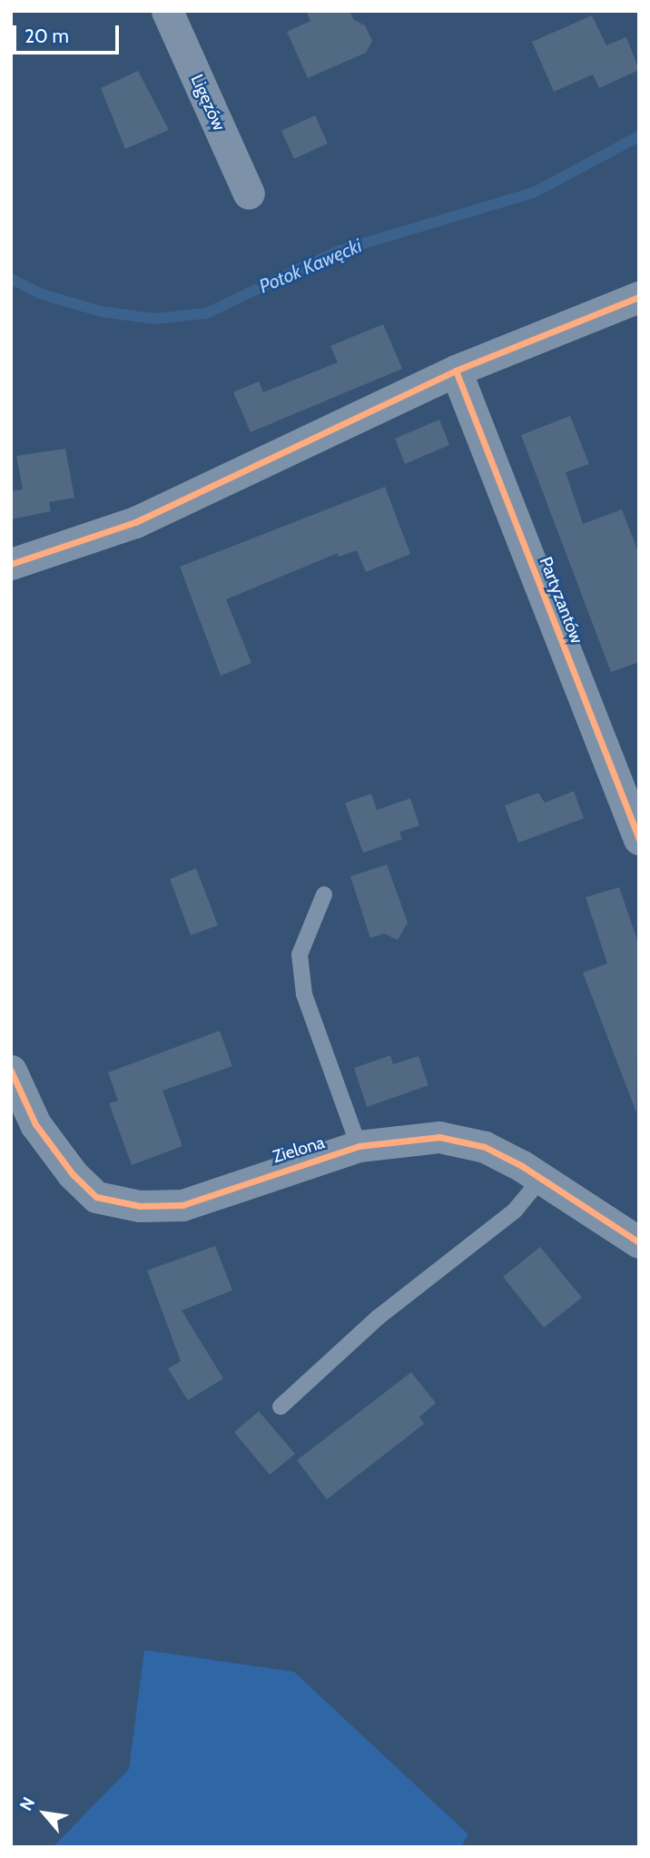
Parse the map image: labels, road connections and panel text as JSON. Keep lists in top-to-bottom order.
{
  "streets": {
    "street": ["Ligęzów", "Partyzantów", "Zielona"]
  },
  "water": ["Potok Kawęcki"],
  "scale_bar": "20 m",
  "north": "top left"
}
